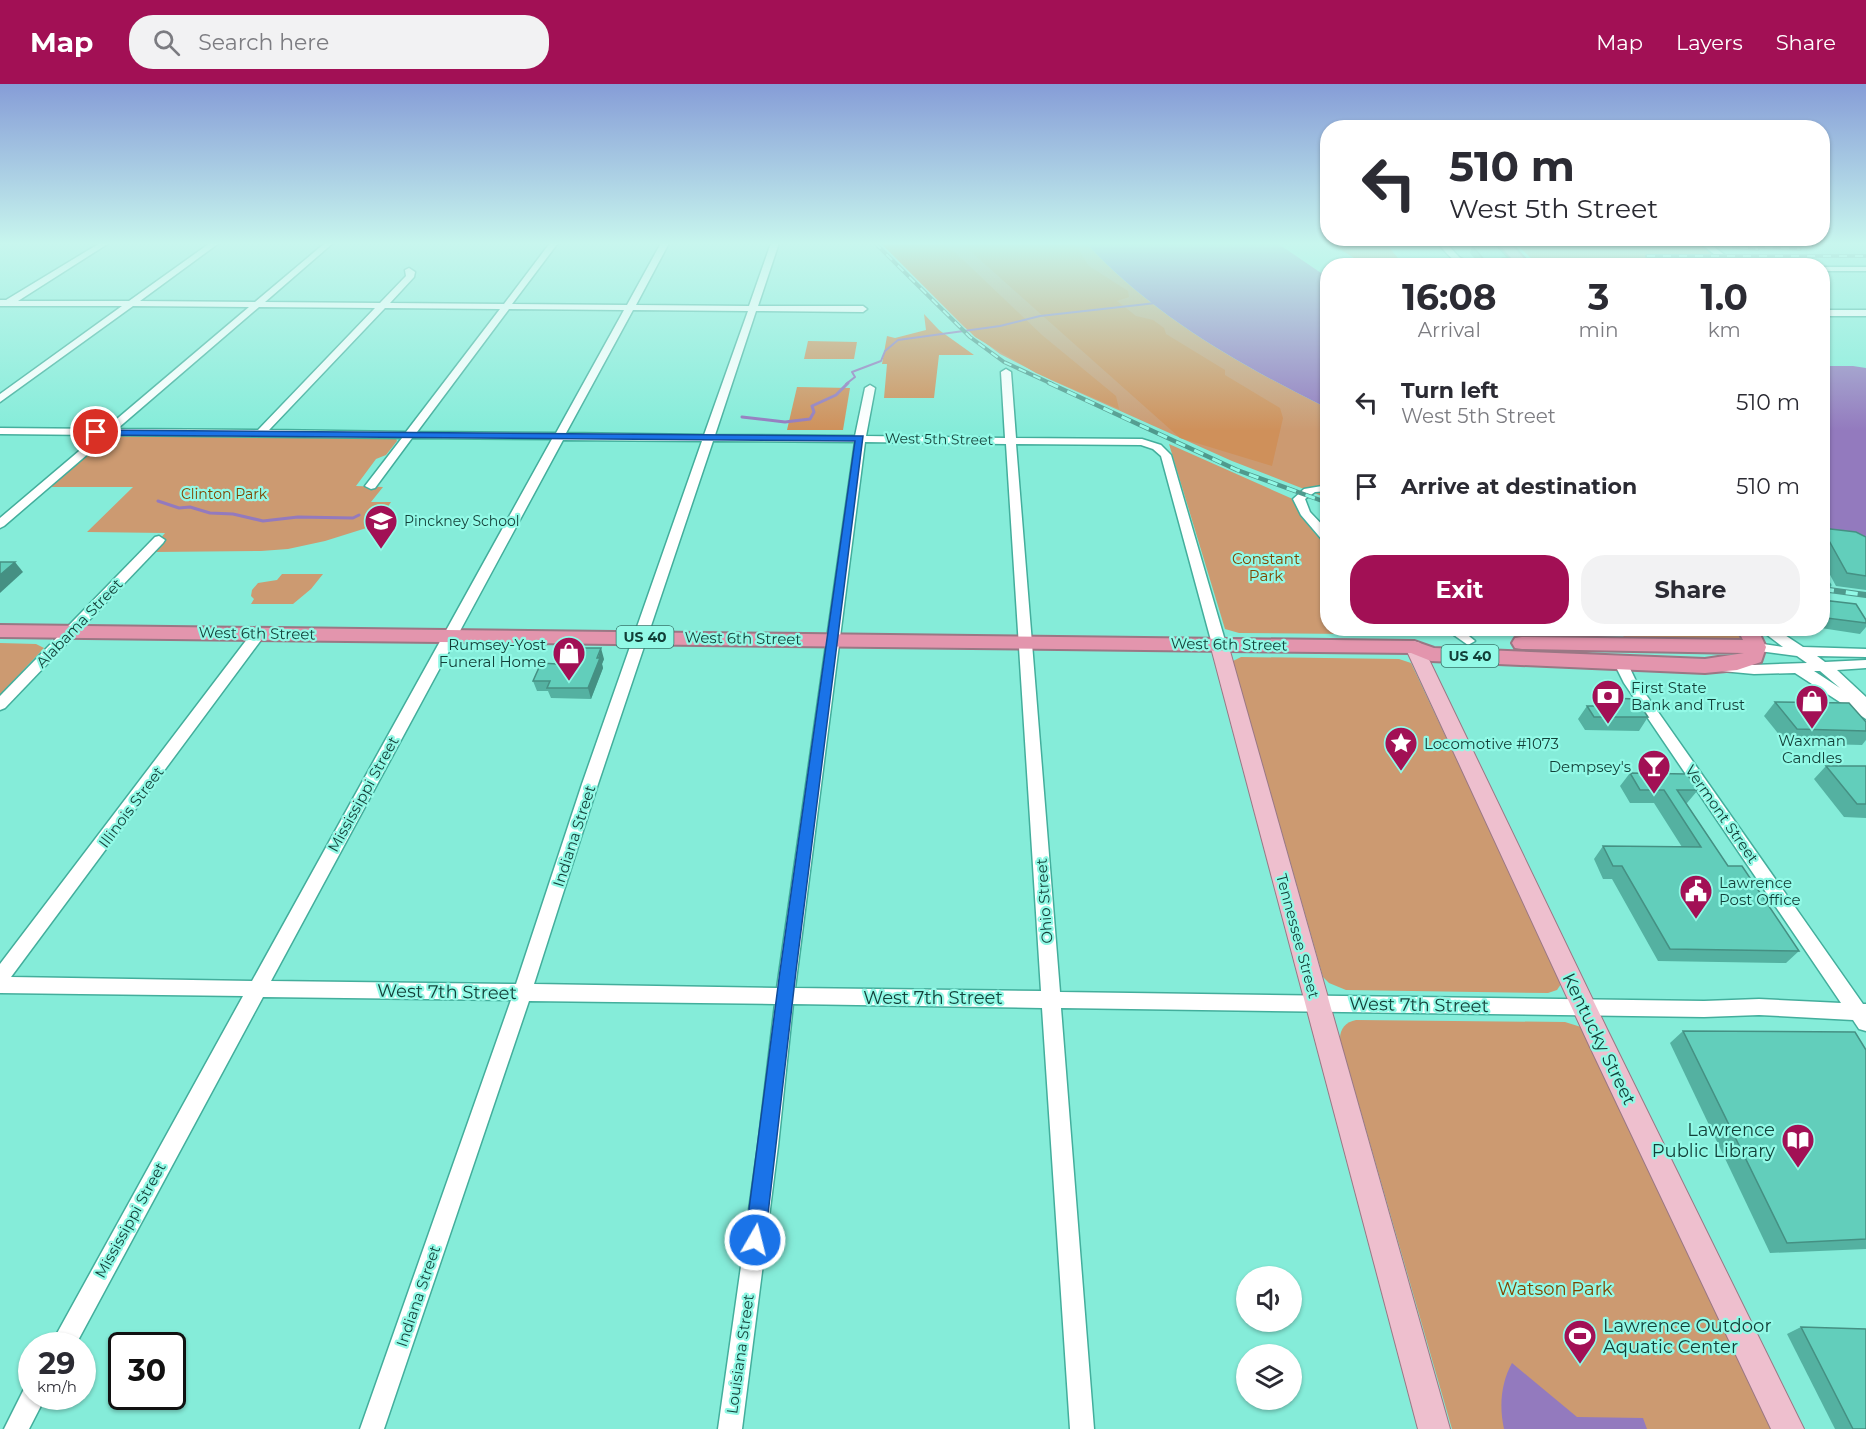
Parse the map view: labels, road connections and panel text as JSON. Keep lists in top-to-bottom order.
{
  "streets": {
    "highway": ["West 6th Street", "US 40"],
    "main road": ["Tennessee Street", "Kentucky Street"],
    "street": [
      "West 5th Street",
      "Alabama Street",
      "Mississippi Street",
      "Illinois Street",
      "Vermont Street",
      "Indiana Street",
      "Ohio Street",
      "West 7th Street",
      "Louisiana Street"
    ]
  },
  "crossings": [
    ["West 5th Street", "Mississippi Street"],
    ["West 5th Street", "Indiana Street"],
    ["West 5th Street", "Ohio Street"],
    ["West 5th Street", "Tennessee Street"],
    ["West 5th Street", "Louisiana Street"],
    ["Alabama Street", "West 6th Street"],
    ["West 6th Street", "US 40"],
    ["West 6th Street", "Mississippi Street"],
    ["West 6th Street", "Illinois Street"],
    ["West 6th Street", "Vermont Street"],
    ["West 6th Street", "Indiana Street"],
    ["West 6th Street", "Ohio Street"],
    ["West 6th Street", "Tennessee Street"],
    ["West 6th Street", "Kentucky Street"],
    ["West 6th Street", "Louisiana Street"],
    ["Mississippi Street", "West 7th Street"],
    ["Vermont Street", "West 7th Street"],
    ["Indiana Street", "West 7th Street"],
    ["Ohio Street", "West 7th Street"],
    ["Tennessee Street", "West 7th Street"],
    ["West 7th Street", "Kentucky Street"],
    ["West 7th Street", "Louisiana Street"]
  ],
  "parks": ["Clinton Park", "Constant Park", "Watson Park"],
  "places": {
    "school or university": ["Pinckney School"],
    "shop": ["Rumsey-Yost Funeral Home", "Waxman Candles"],
    "bank": ["First State Bank and Trust"],
    "place": ["Locomotive #1073"],
    "bar": ["Dempsey's"],
    "public building": ["Lawrence Post Office"],
    "library": ["Lawrence Public Library"],
    "sports": ["Lawrence Outdoor Aquatic Center"]
  },
  "page": {
    "header": "Map",
    "search": "Search here",
    "nav": ["Map", "Layers", "Share"],
    "turn": ["510 m", "West 5th Street"],
    "eta": [
      "16:08",
      "Arrival",
      "3",
      "min",
      "1.0",
      "km"
    ],
    "list": [
      {
        "name": "Turn left",
        "note": "West 5th Street",
        "value": "510 m"
      },
      {
        "name": "Arrive at destination",
        "value": "510 m"
      }
    ],
    "buttons": ["Exit", "Share"],
    "speed": "29 km/h",
    "limit": "30"
  }
}
